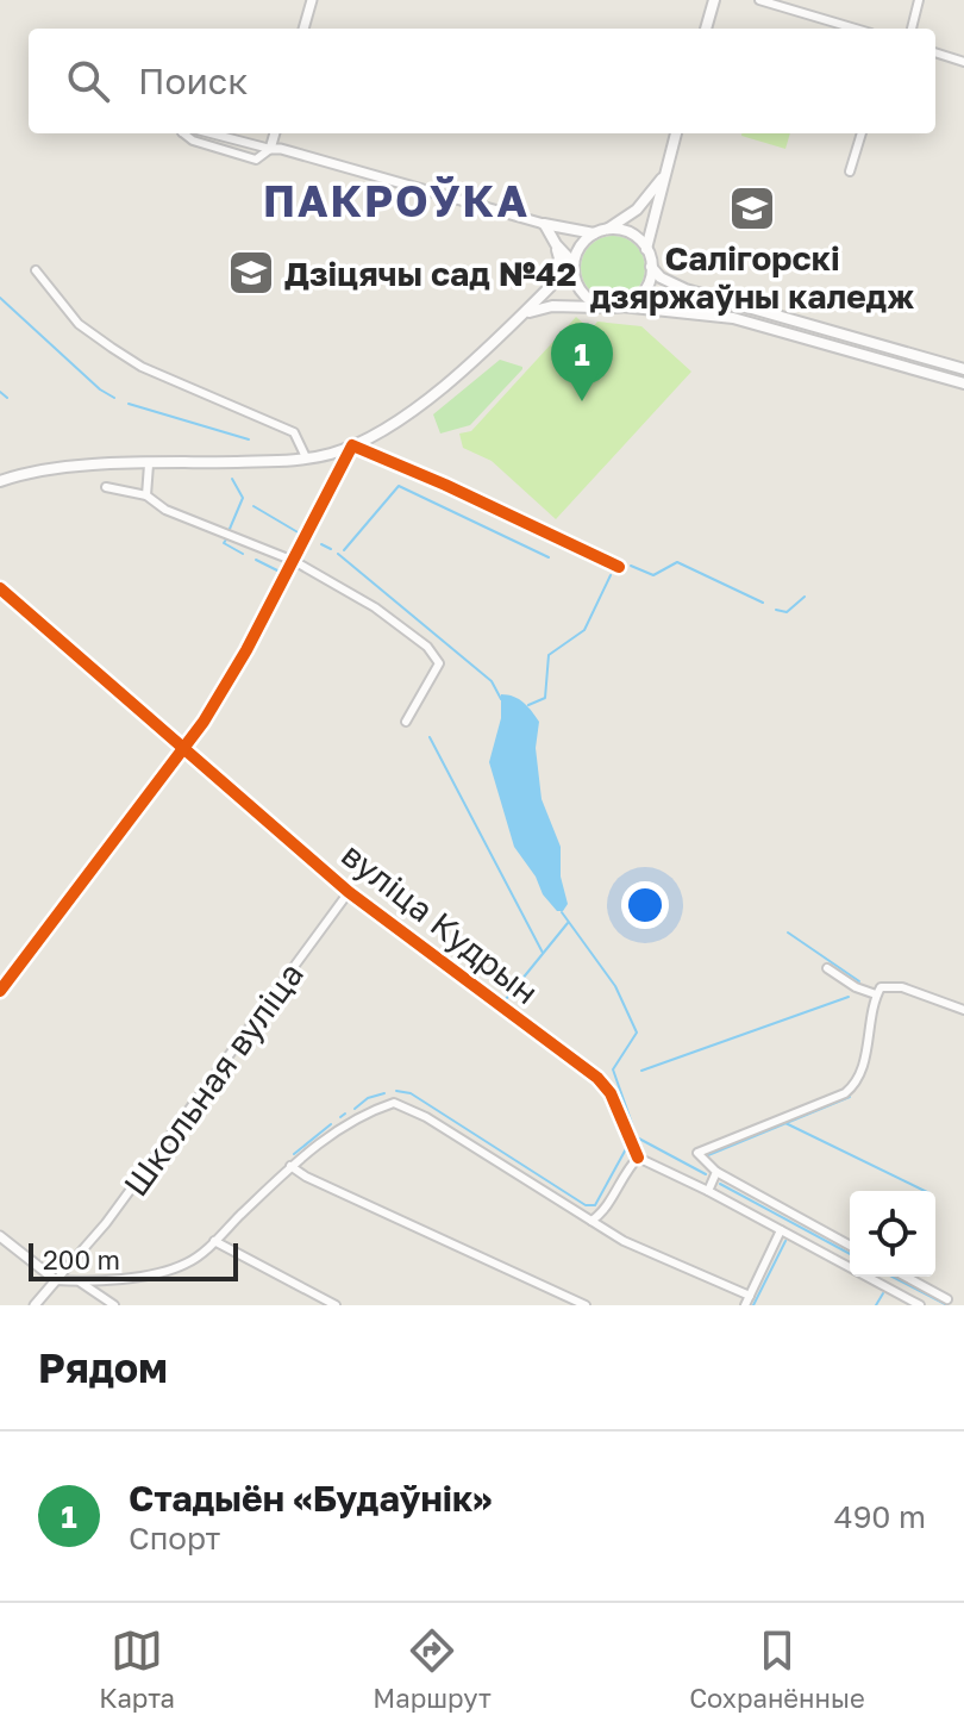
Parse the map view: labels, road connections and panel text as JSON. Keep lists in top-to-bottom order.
{
  "streets": {
    "street": ["вуліца Кудрын", "Школьная вуліца"]
  },
  "crossings": [
    ["вуліца Кудрын", "Школьная вуліца"]
  ],
  "districts": ["ПАКРОЎКА"],
  "places": {
    "school or university": ["Салігорскі дзяржаўны каледж", "Дзіцячы сад №42"]
  },
  "scale_bar": "200 m",
  "page": {
    "search": "Поиск",
    "pins": "1",
    "scale": "200 m",
    "heading": "Рядом",
    "list": [
      {
        "mark": "1",
        "name": "Стадыён «Будаўнік»",
        "note": "Спорт",
        "value": "490 m"
      }
    ],
    "nav": ["Карта", "Маршрут", "Сохранённые"]
  }
}
